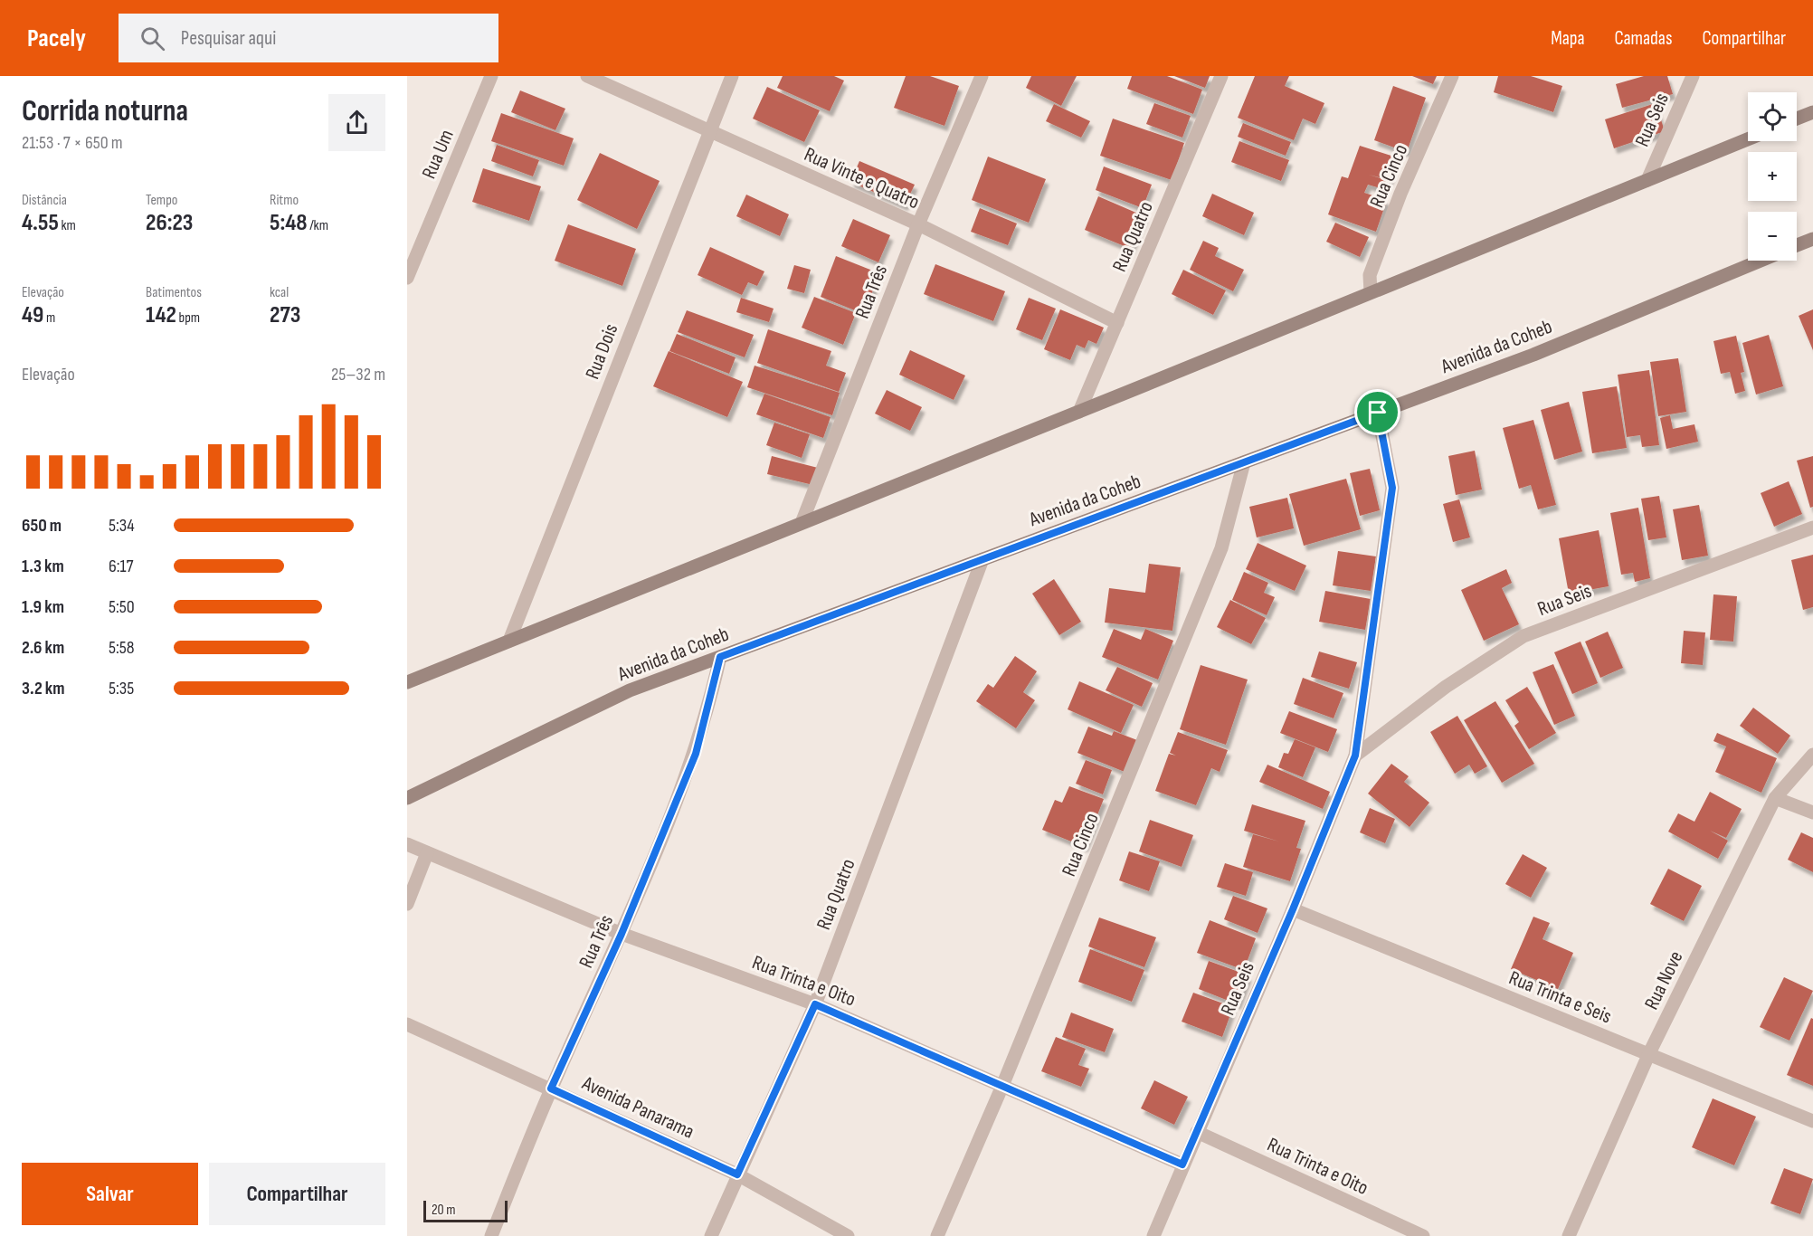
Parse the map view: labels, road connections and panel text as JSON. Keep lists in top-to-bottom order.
{
  "streets": {
    "main road": ["Avenida da Coheb"],
    "street": [
      "Rua Seis",
      "Rua Um",
      "Rua Cinco",
      "Rua Vinte e Quatro",
      "Rua Quatro",
      "Rua Três",
      "Rua Dois",
      "Rua Trinta e Oito",
      "Rua Nove",
      "Rua Trinta e Seis",
      "Avenida Panarama"
    ]
  },
  "crossings": [
    ["Rua Seis", "Avenida da Coheb"],
    ["Rua Seis", "Rua Trinta e Oito"],
    ["Rua Seis", "Rua Trinta e Seis"],
    ["Rua Cinco", "Avenida da Coheb"],
    ["Rua Cinco", "Rua Trinta e Oito"],
    ["Rua Vinte e Quatro", "Rua Quatro"],
    ["Rua Vinte e Quatro", "Rua Três"],
    ["Rua Vinte e Quatro", "Rua Dois"],
    ["Rua Quatro", "Avenida da Coheb"],
    ["Rua Quatro", "Rua Trinta e Oito"],
    ["Rua Quatro", "Avenida Panarama"],
    ["Rua Três", "Avenida da Coheb"],
    ["Rua Três", "Rua Trinta e Oito"],
    ["Rua Três", "Avenida Panarama"],
    ["Rua Nove", "Rua Trinta e Seis"]
  ],
  "scale_bar": "20 m",
  "page": {
    "header": "Pacely",
    "search": "Pesquisar aqui",
    "nav": ["Mapa", "Camadas", "Compartilhar"],
    "heading": ["Corrida noturna", "21:53 · 7 × 650 m"],
    "map_buttons": ["+", "−"],
    "stats": [
      ["Distância", "4.55 km"],
      ["Tempo", "26:23"],
      ["Ritmo", "5:48 /km"],
      ["Elevação", "49 m"],
      ["Batimentos", "142 bpm"],
      ["kcal", "273"]
    ],
    "chart": ["Elevação", "25–32 m"],
    "list": [
      {
        "name": "650 m",
        "note": "5:34"
      },
      {
        "name": "1.3 km",
        "note": "6:17"
      },
      {
        "name": "1.9 km",
        "note": "5:50"
      },
      {
        "name": "2.6 km",
        "note": "5:58"
      },
      {
        "name": "3.2 km",
        "note": "5:35"
      }
    ],
    "buttons": ["Salvar", "Compartilhar"],
    "scale": "20 m"
  }
}
